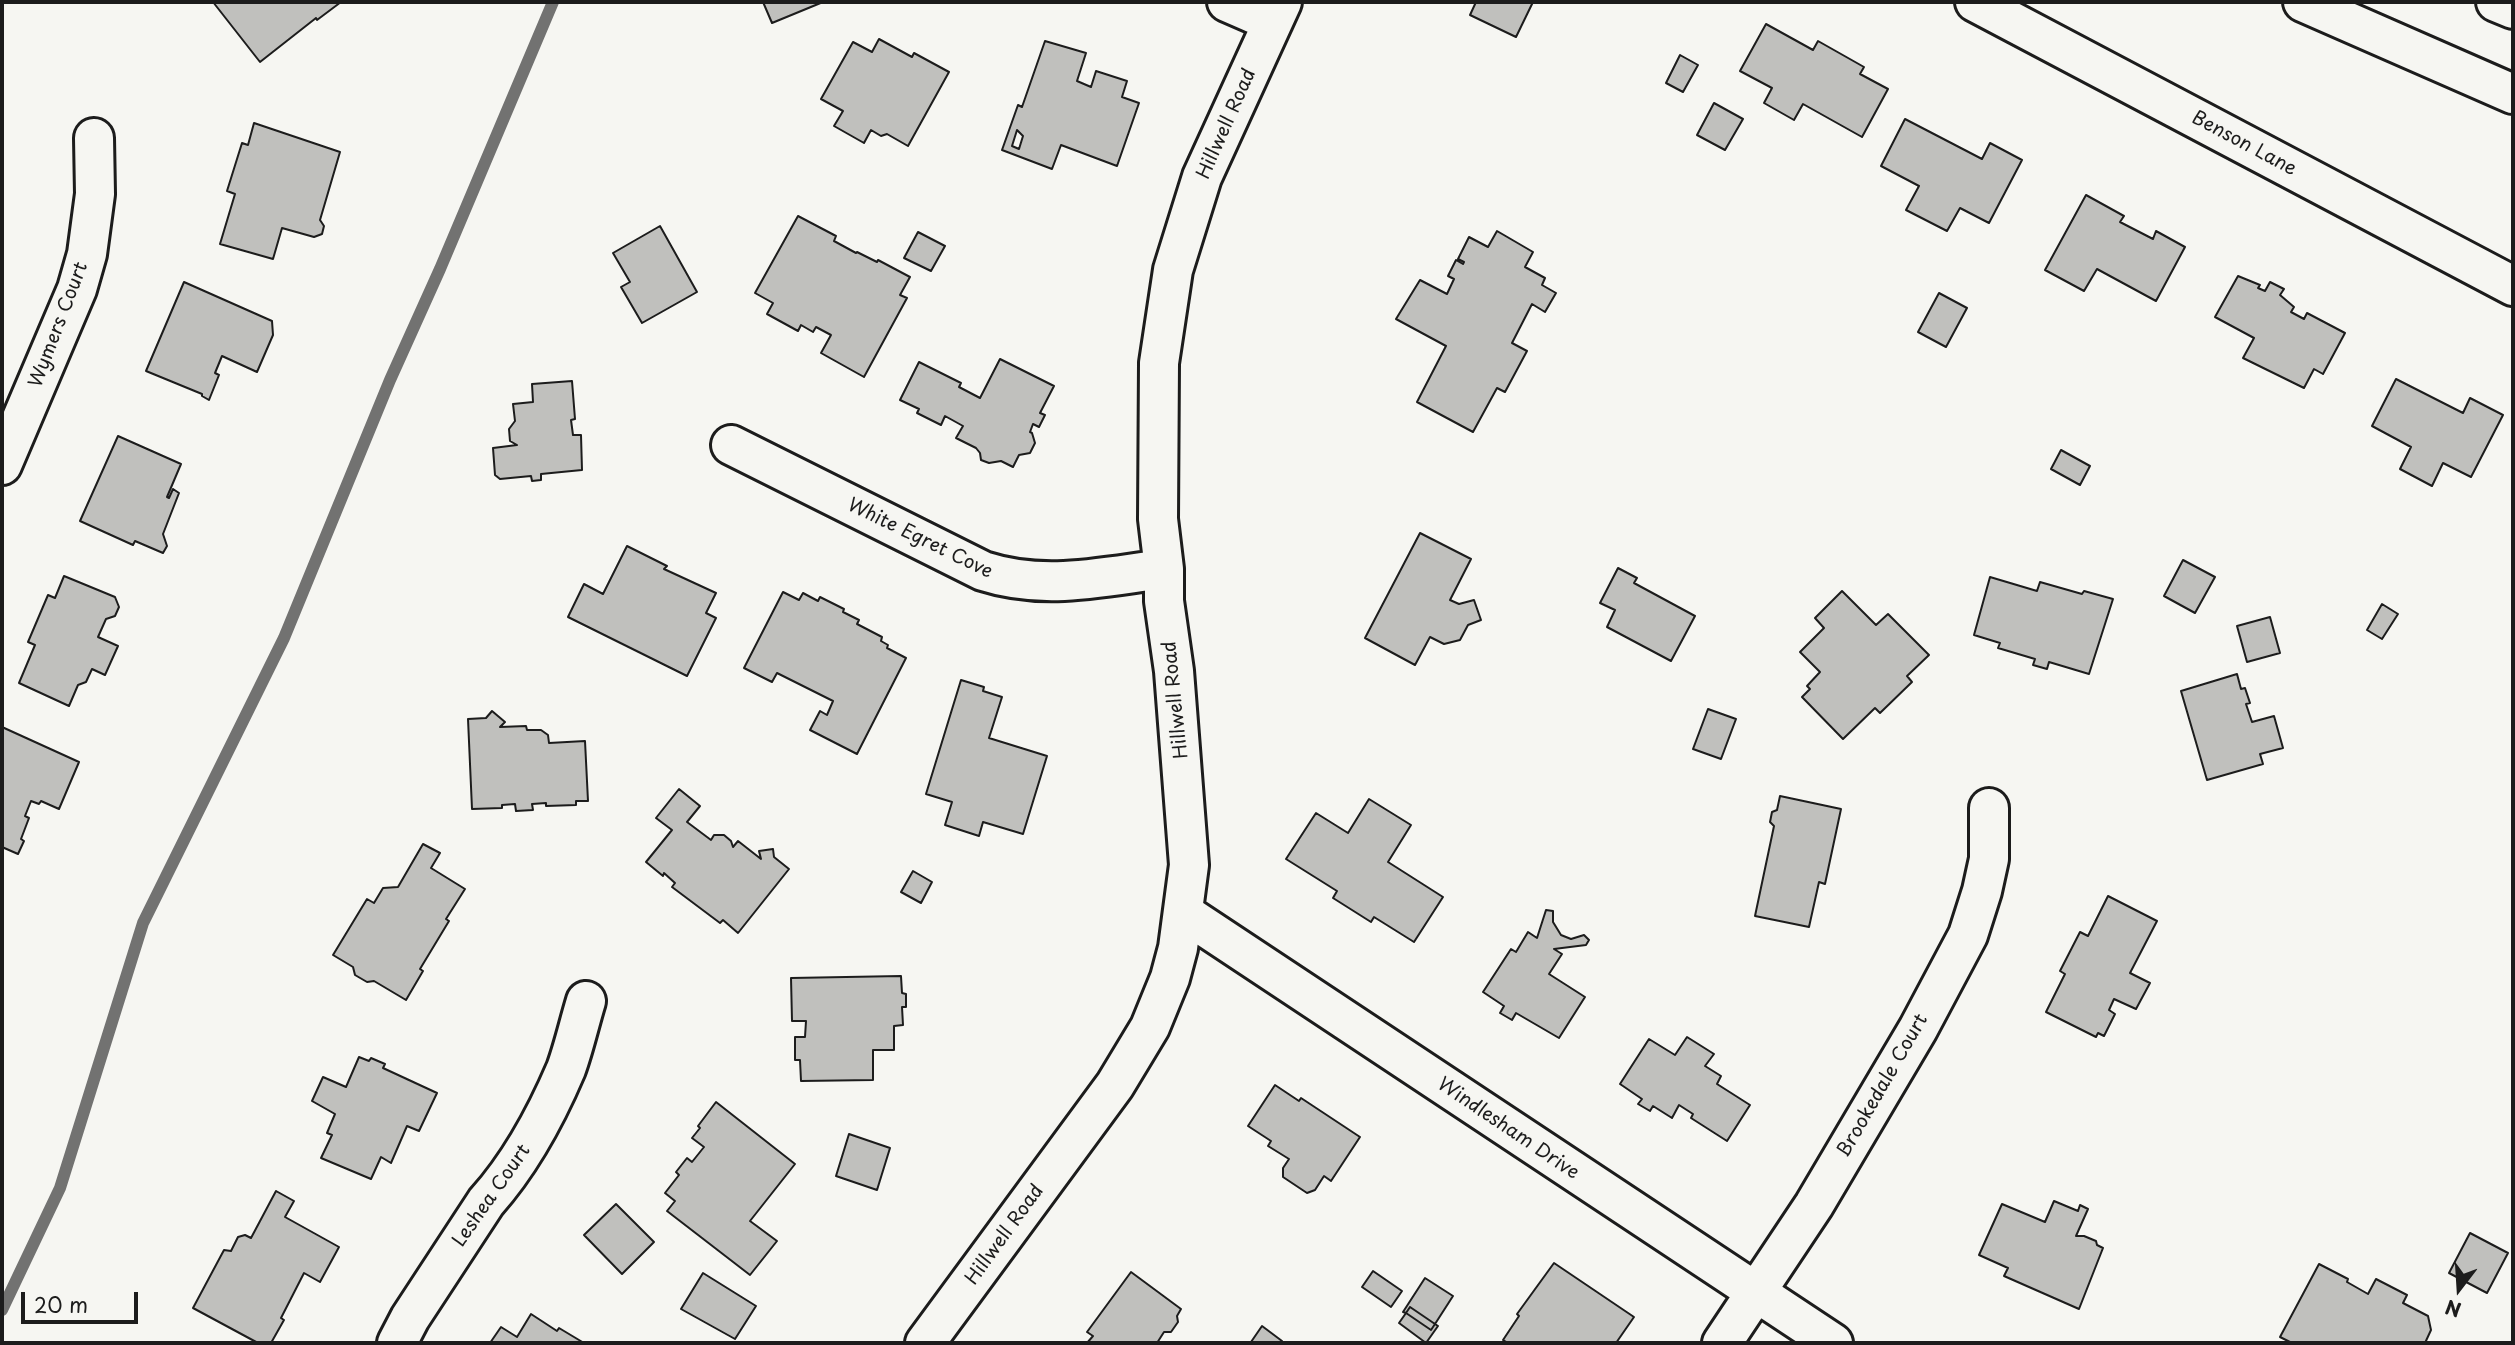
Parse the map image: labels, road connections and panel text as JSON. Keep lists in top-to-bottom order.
{
  "streets": {
    "street": [
      "Hillwell Road",
      "Benson Lane",
      "Wymers Court",
      "White Egret Cove",
      "Brookedale Court",
      "Windlesham Drive",
      "Leshea Court"
    ]
  },
  "crossings": [
    ["Hillwell Road", "White Egret Cove"],
    ["Hillwell Road", "Windlesham Drive"],
    ["Brookedale Court", "Windlesham Drive"]
  ],
  "scale_bar": "20 m",
  "north": "bottom"
}
